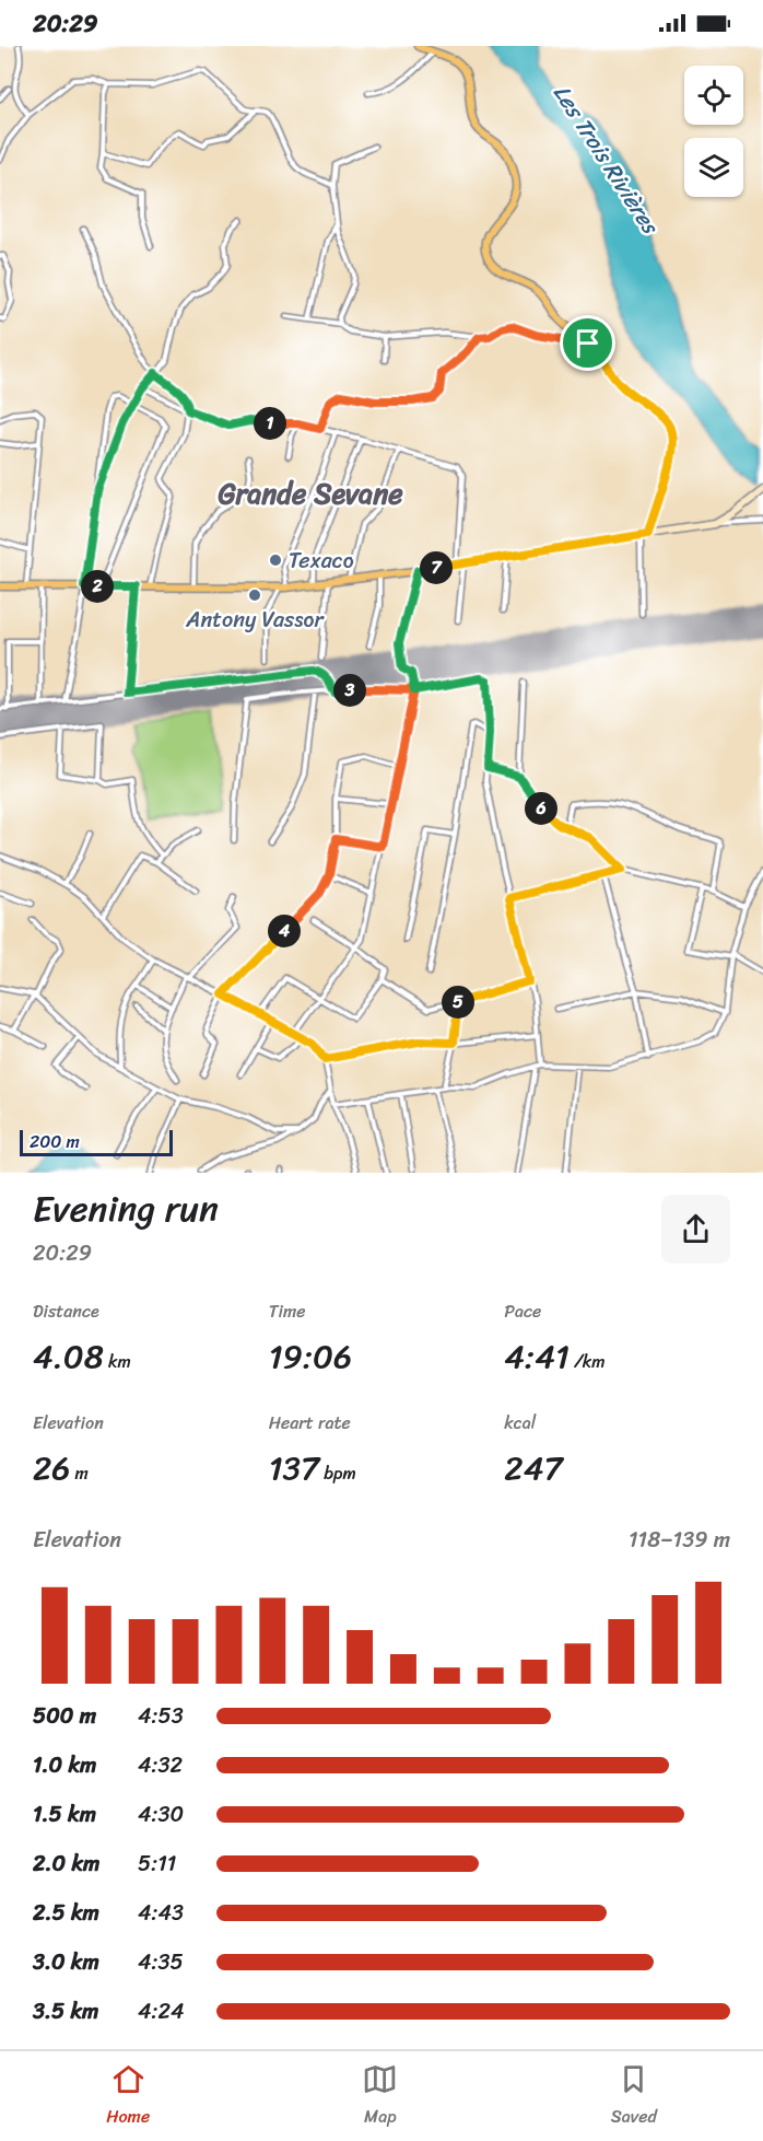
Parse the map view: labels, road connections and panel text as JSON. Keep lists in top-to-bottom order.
{
  "districts": ["Grande Sevane"],
  "water": ["Les Trois Rivières"],
  "places": ["Texaco", "Antony Vassor"],
  "scale_bar": "200 m",
  "page": {
    "status": "20:29",
    "pins": [
      "1",
      "7",
      "2",
      "3",
      "6",
      "4",
      "5"
    ],
    "scale": "200 m",
    "heading": ["Evening run", "20:29"],
    "stats": [
      ["Distance", "4.08 km"],
      ["Time", "19:06"],
      ["Pace", "4:41 /km"],
      ["Elevation", "26 m"],
      ["Heart rate", "137 bpm"],
      ["kcal", "247"]
    ],
    "chart": ["Elevation", "118–139 m"],
    "list": [
      {
        "name": "500 m",
        "note": "4:53"
      },
      {
        "name": "1.0 km",
        "note": "4:32"
      },
      {
        "name": "1.5 km",
        "note": "4:30"
      },
      {
        "name": "2.0 km",
        "note": "5:11"
      },
      {
        "name": "2.5 km",
        "note": "4:43"
      },
      {
        "name": "3.0 km",
        "note": "4:35"
      },
      {
        "name": "3.5 km",
        "note": "4:24"
      }
    ],
    "tabs": ["Home", "Map", "Saved"]
  }
}
